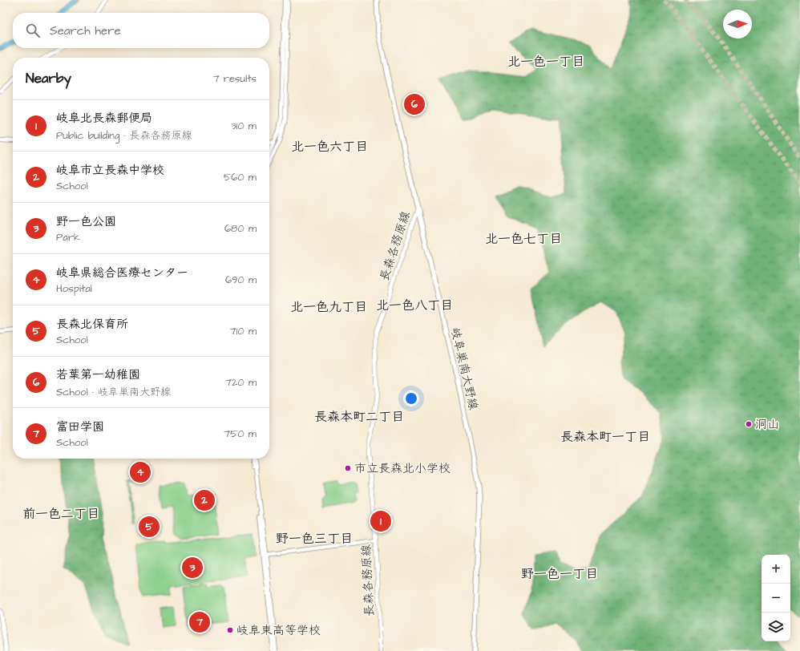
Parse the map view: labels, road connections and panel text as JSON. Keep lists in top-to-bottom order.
{
  "streets": {
    "main road": ["長森各務原線", "岐阜巣南大野線"]
  },
  "crossings": [
    ["長森各務原線", "岐阜巣南大野線"]
  ],
  "districts": [
    "北一色一丁目",
    "北一色六丁目",
    "北一色七丁目",
    "北一色八丁目",
    "北一色九丁目",
    "長森本町二丁目",
    "長森本町一丁目",
    "前一色二丁目",
    "野一色三丁目",
    "野一色一丁目"
  ],
  "places": ["洞山", "市立長森北小学校", "岐阜東高等学校"],
  "north": "right",
  "page": {
    "search": "Search here",
    "heading": ["Nearby", "7 results"],
    "pins": [
      "6",
      "4",
      "2",
      "1",
      "5",
      "3",
      "7"
    ],
    "list": [
      {
        "mark": "1",
        "name": "岐阜北長森郵便局",
        "note": "Public building · 長森各務原線",
        "value": "310 m"
      },
      {
        "mark": "2",
        "name": "岐阜市立長森中学校",
        "note": "School",
        "value": "560 m"
      },
      {
        "mark": "3",
        "name": "野一色公園",
        "note": "Park",
        "value": "680 m"
      },
      {
        "mark": "4",
        "name": "岐阜県総合医療センター",
        "note": "Hospital",
        "value": "690 m"
      },
      {
        "mark": "5",
        "name": "長森北保育所",
        "note": "School",
        "value": "710 m"
      },
      {
        "mark": "6",
        "name": "若葉第一幼稚園",
        "note": "School · 岐阜巣南大野線",
        "value": "720 m"
      },
      {
        "mark": "7",
        "name": "富田学園",
        "note": "School",
        "value": "750 m"
      }
    ],
    "map_buttons": ["+", "−"]
  }
}
